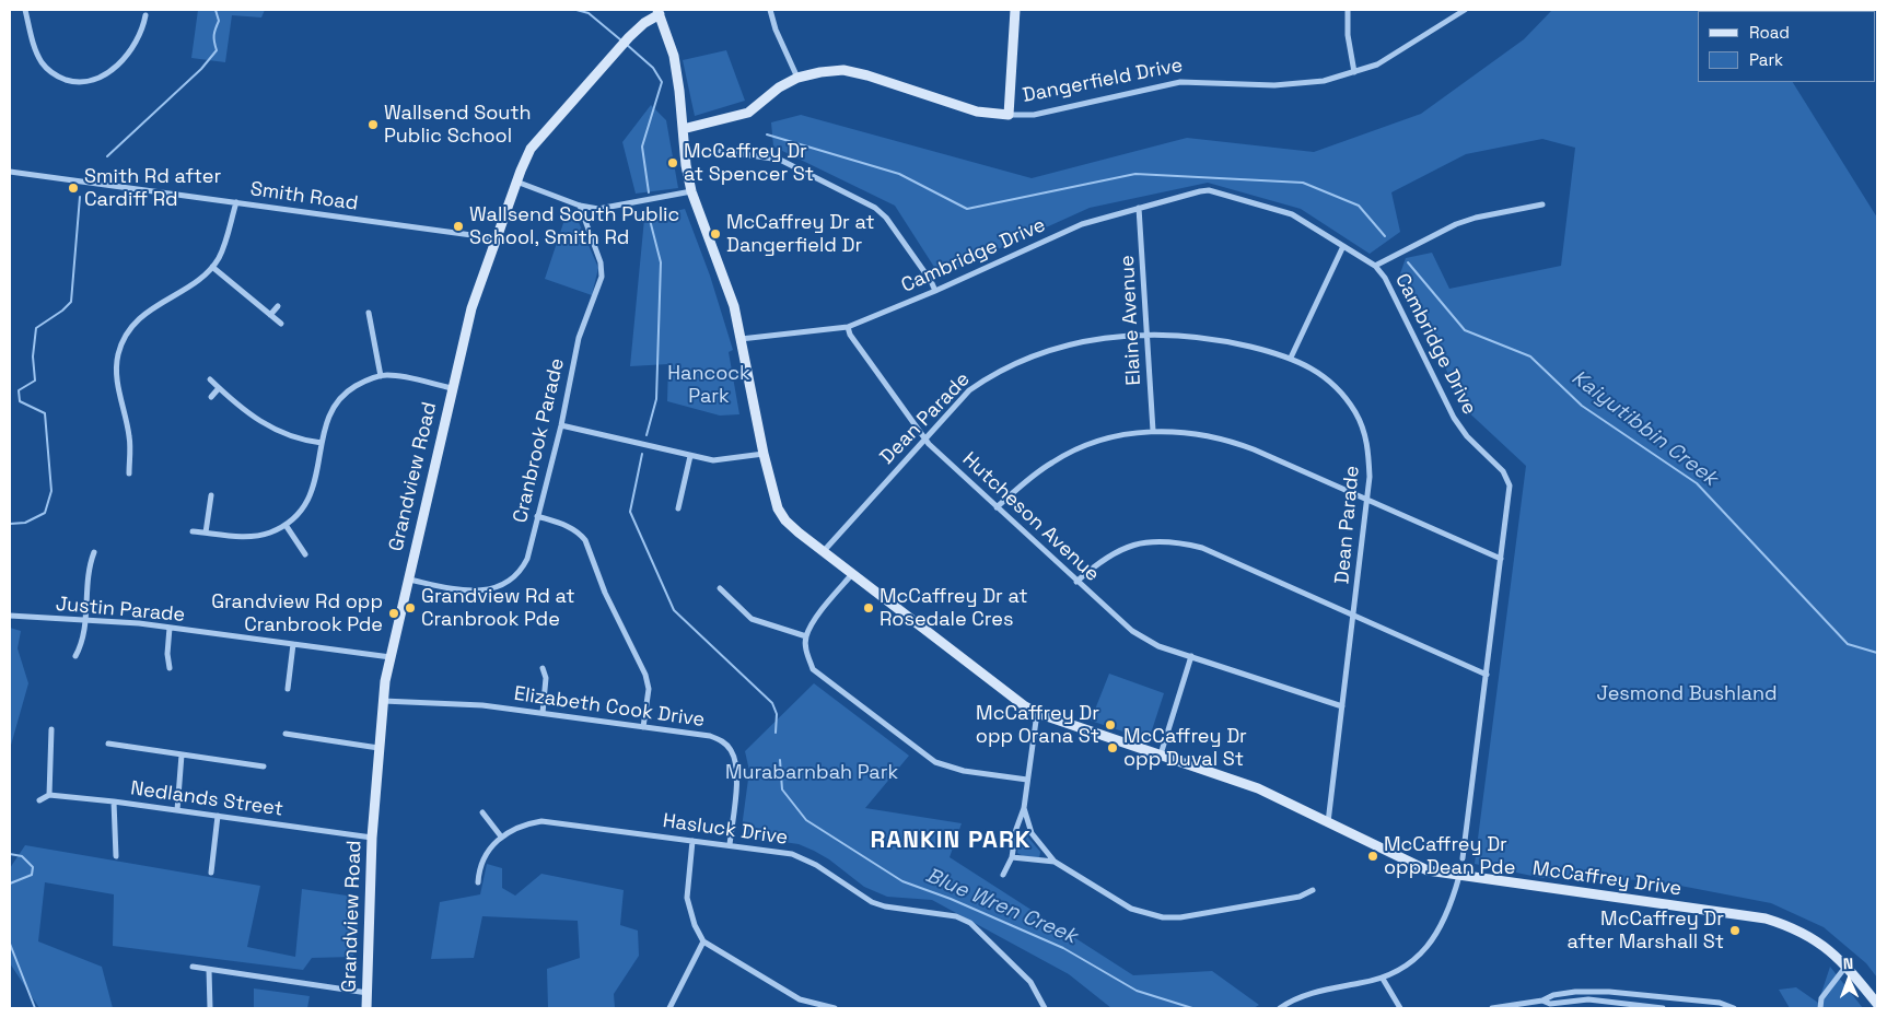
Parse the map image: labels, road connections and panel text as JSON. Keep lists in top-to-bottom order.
{
  "streets": {
    "main road": ["Dangerfield Drive", "Grandview Road", "McCaffrey Drive"],
    "street": [
      "Smith Road",
      "Cambridge Drive",
      "Elaine Avenue",
      "Dean Parade",
      "Cranbrook Parade",
      "Hutcheson Avenue",
      "Justin Parade",
      "Elizabeth Cook Drive",
      "Nedlands Street",
      "Hasluck Drive"
    ]
  },
  "crossings": [
    ["Dangerfield Drive", "McCaffrey Drive"],
    ["Smith Road", "Grandview Road"],
    ["Cambridge Drive", "Elaine Avenue"],
    ["Cambridge Drive", "Hutcheson Avenue"],
    ["Elaine Avenue", "Dean Parade"],
    ["Dean Parade", "Hutcheson Avenue"],
    ["Dean Parade", "McCaffrey Drive"],
    ["Cranbrook Parade", "Grandview Road"],
    ["Grandview Road", "Justin Parade"],
    ["Grandview Road", "Elizabeth Cook Drive"],
    ["Grandview Road", "Nedlands Street"],
    ["Grandview Road", "McCaffrey Drive"],
    ["Elizabeth Cook Drive", "Hasluck Drive"]
  ],
  "districts": ["RANKIN PARK"],
  "water": ["Kaiyutibbin Creek", "Blue Wren Creek"],
  "parks": ["Hancock Park", "Jesmond Bushland", "Murabarnbah Park"],
  "places": [
    "Wallsend South Public School",
    "McCaffrey Dr at Spencer St",
    "Smith Rd after Cardiff Rd",
    "Wallsend South Public School, Smith Rd",
    "McCaffrey Dr at Dangerfield Dr",
    "Grandview Rd at Cranbrook Pde",
    "McCaffrey Dr at Rosedale Cres",
    "Grandview Rd opp Cranbrook Pde",
    "McCaffrey Dr opp Orana St",
    "McCaffrey Dr opp Duval St",
    "McCaffrey Dr opp Dean Pde",
    "McCaffrey Dr after Marshall St"
  ],
  "legend": ["Road", "Park"],
  "north": "top"
}
